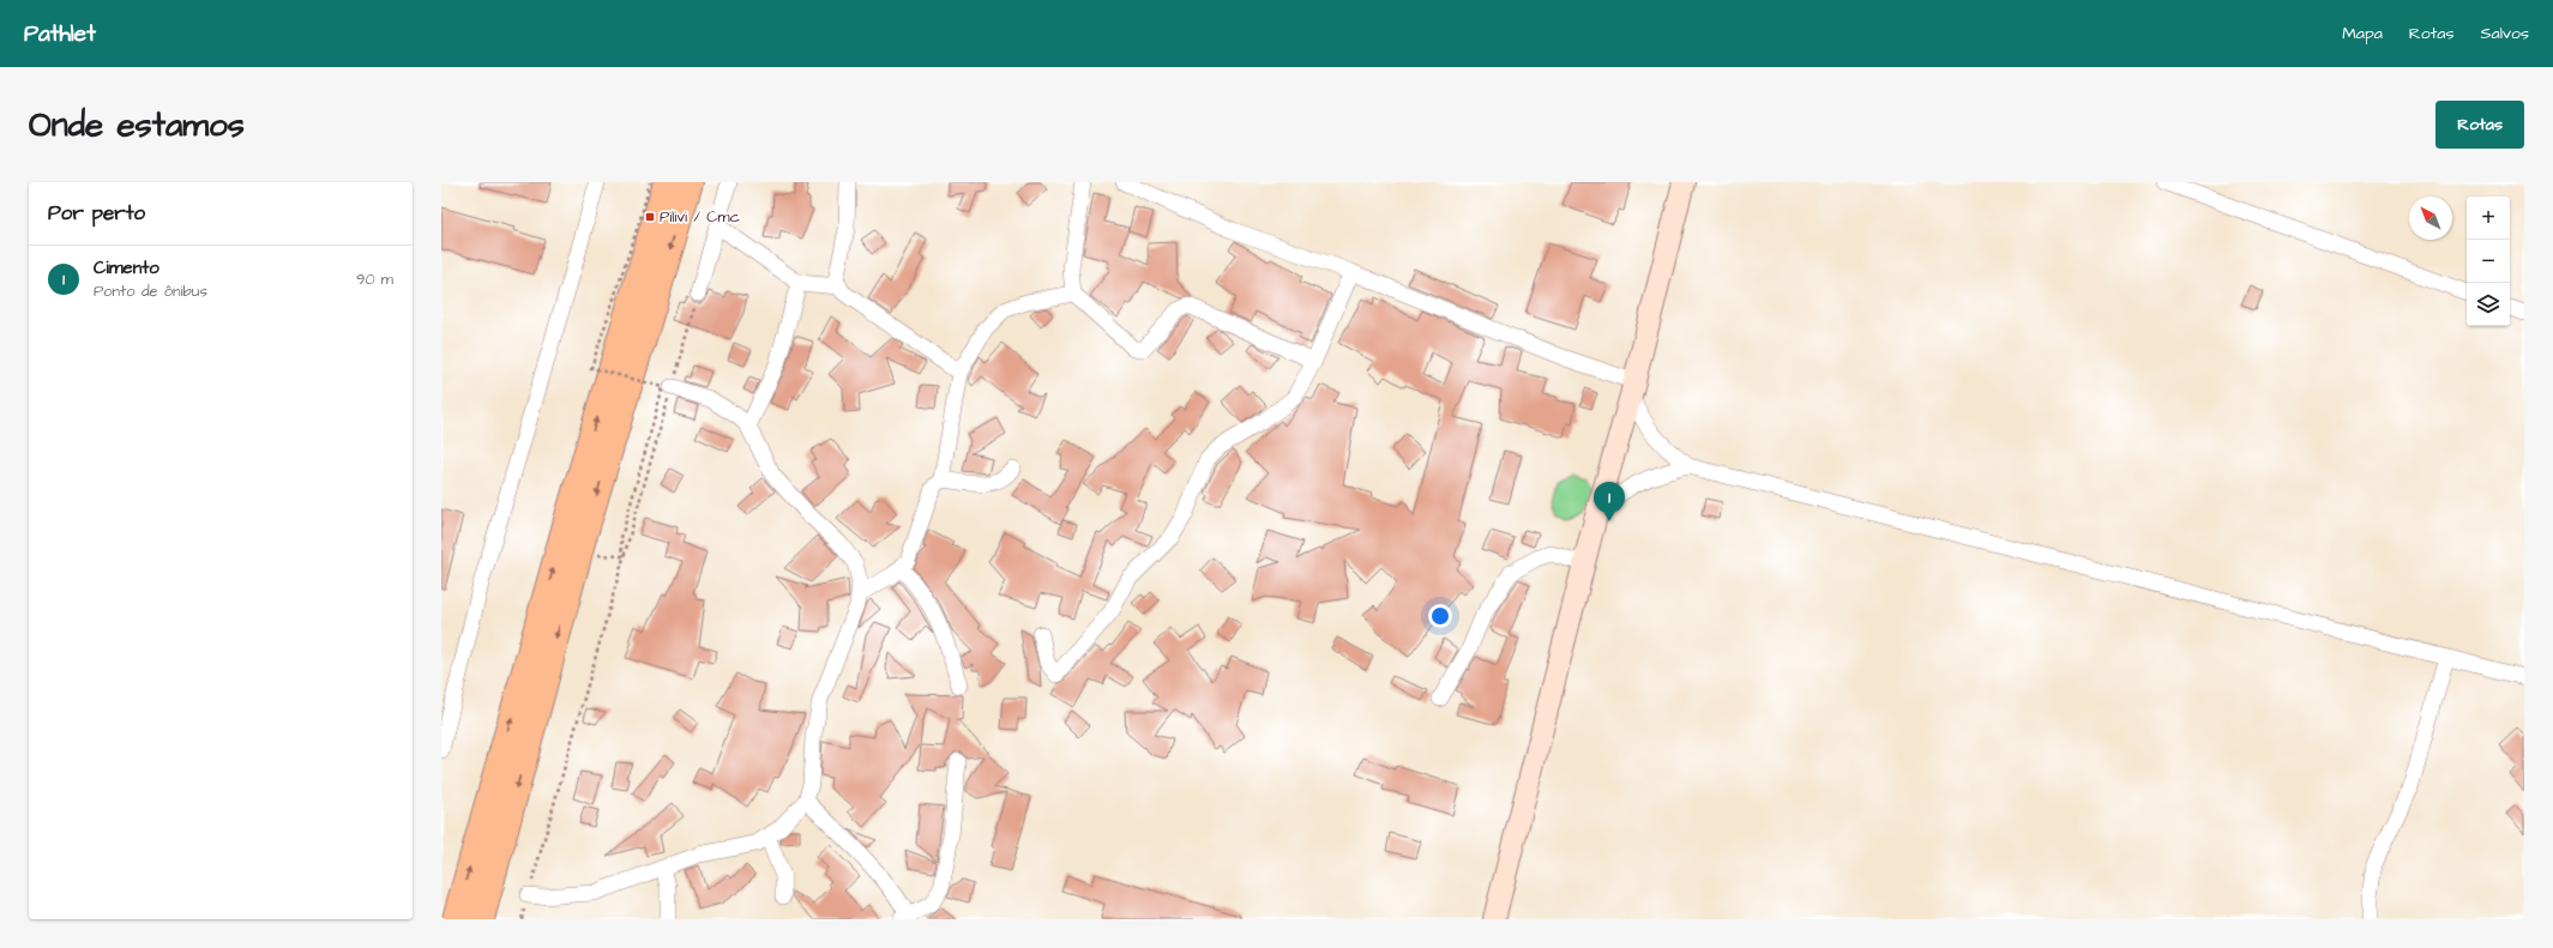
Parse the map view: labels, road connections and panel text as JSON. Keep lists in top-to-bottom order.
{
  "places": {
    "transit": ["Pilivi / Cmc"]
  },
  "north": "top left",
  "page": {
    "header": "Pathlet",
    "nav": ["Mapa", "Rotas", "Salvos"],
    "buttons": "Rotas",
    "title": "Onde estamos",
    "heading": "Por perto",
    "map_buttons": ["+", "−"],
    "list": [
      {
        "mark": "1",
        "name": "Cimento",
        "note": "Ponto de ônibus",
        "value": "90 m"
      }
    ],
    "pins": "1"
  }
}
